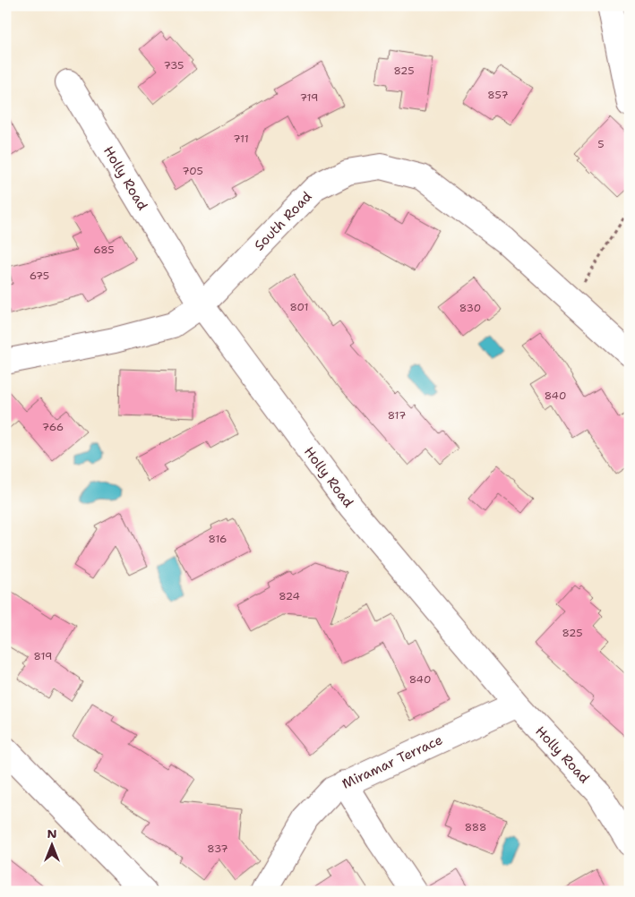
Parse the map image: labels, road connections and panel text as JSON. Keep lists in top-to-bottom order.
{
  "streets": {
    "street": ["Holly Road", "South Road", "Miramar Terrace"]
  },
  "crossings": [
    ["Holly Road", "South Road"],
    ["Holly Road", "Miramar Terrace"]
  ],
  "house_numbers": [
    "735",
    "825",
    "857",
    "719",
    "711",
    "5",
    "705",
    "685",
    "675",
    "801",
    "830",
    "840",
    "817",
    "766",
    "816",
    "824",
    "825",
    "819",
    "840",
    "888",
    "837"
  ],
  "north": "top"
}
